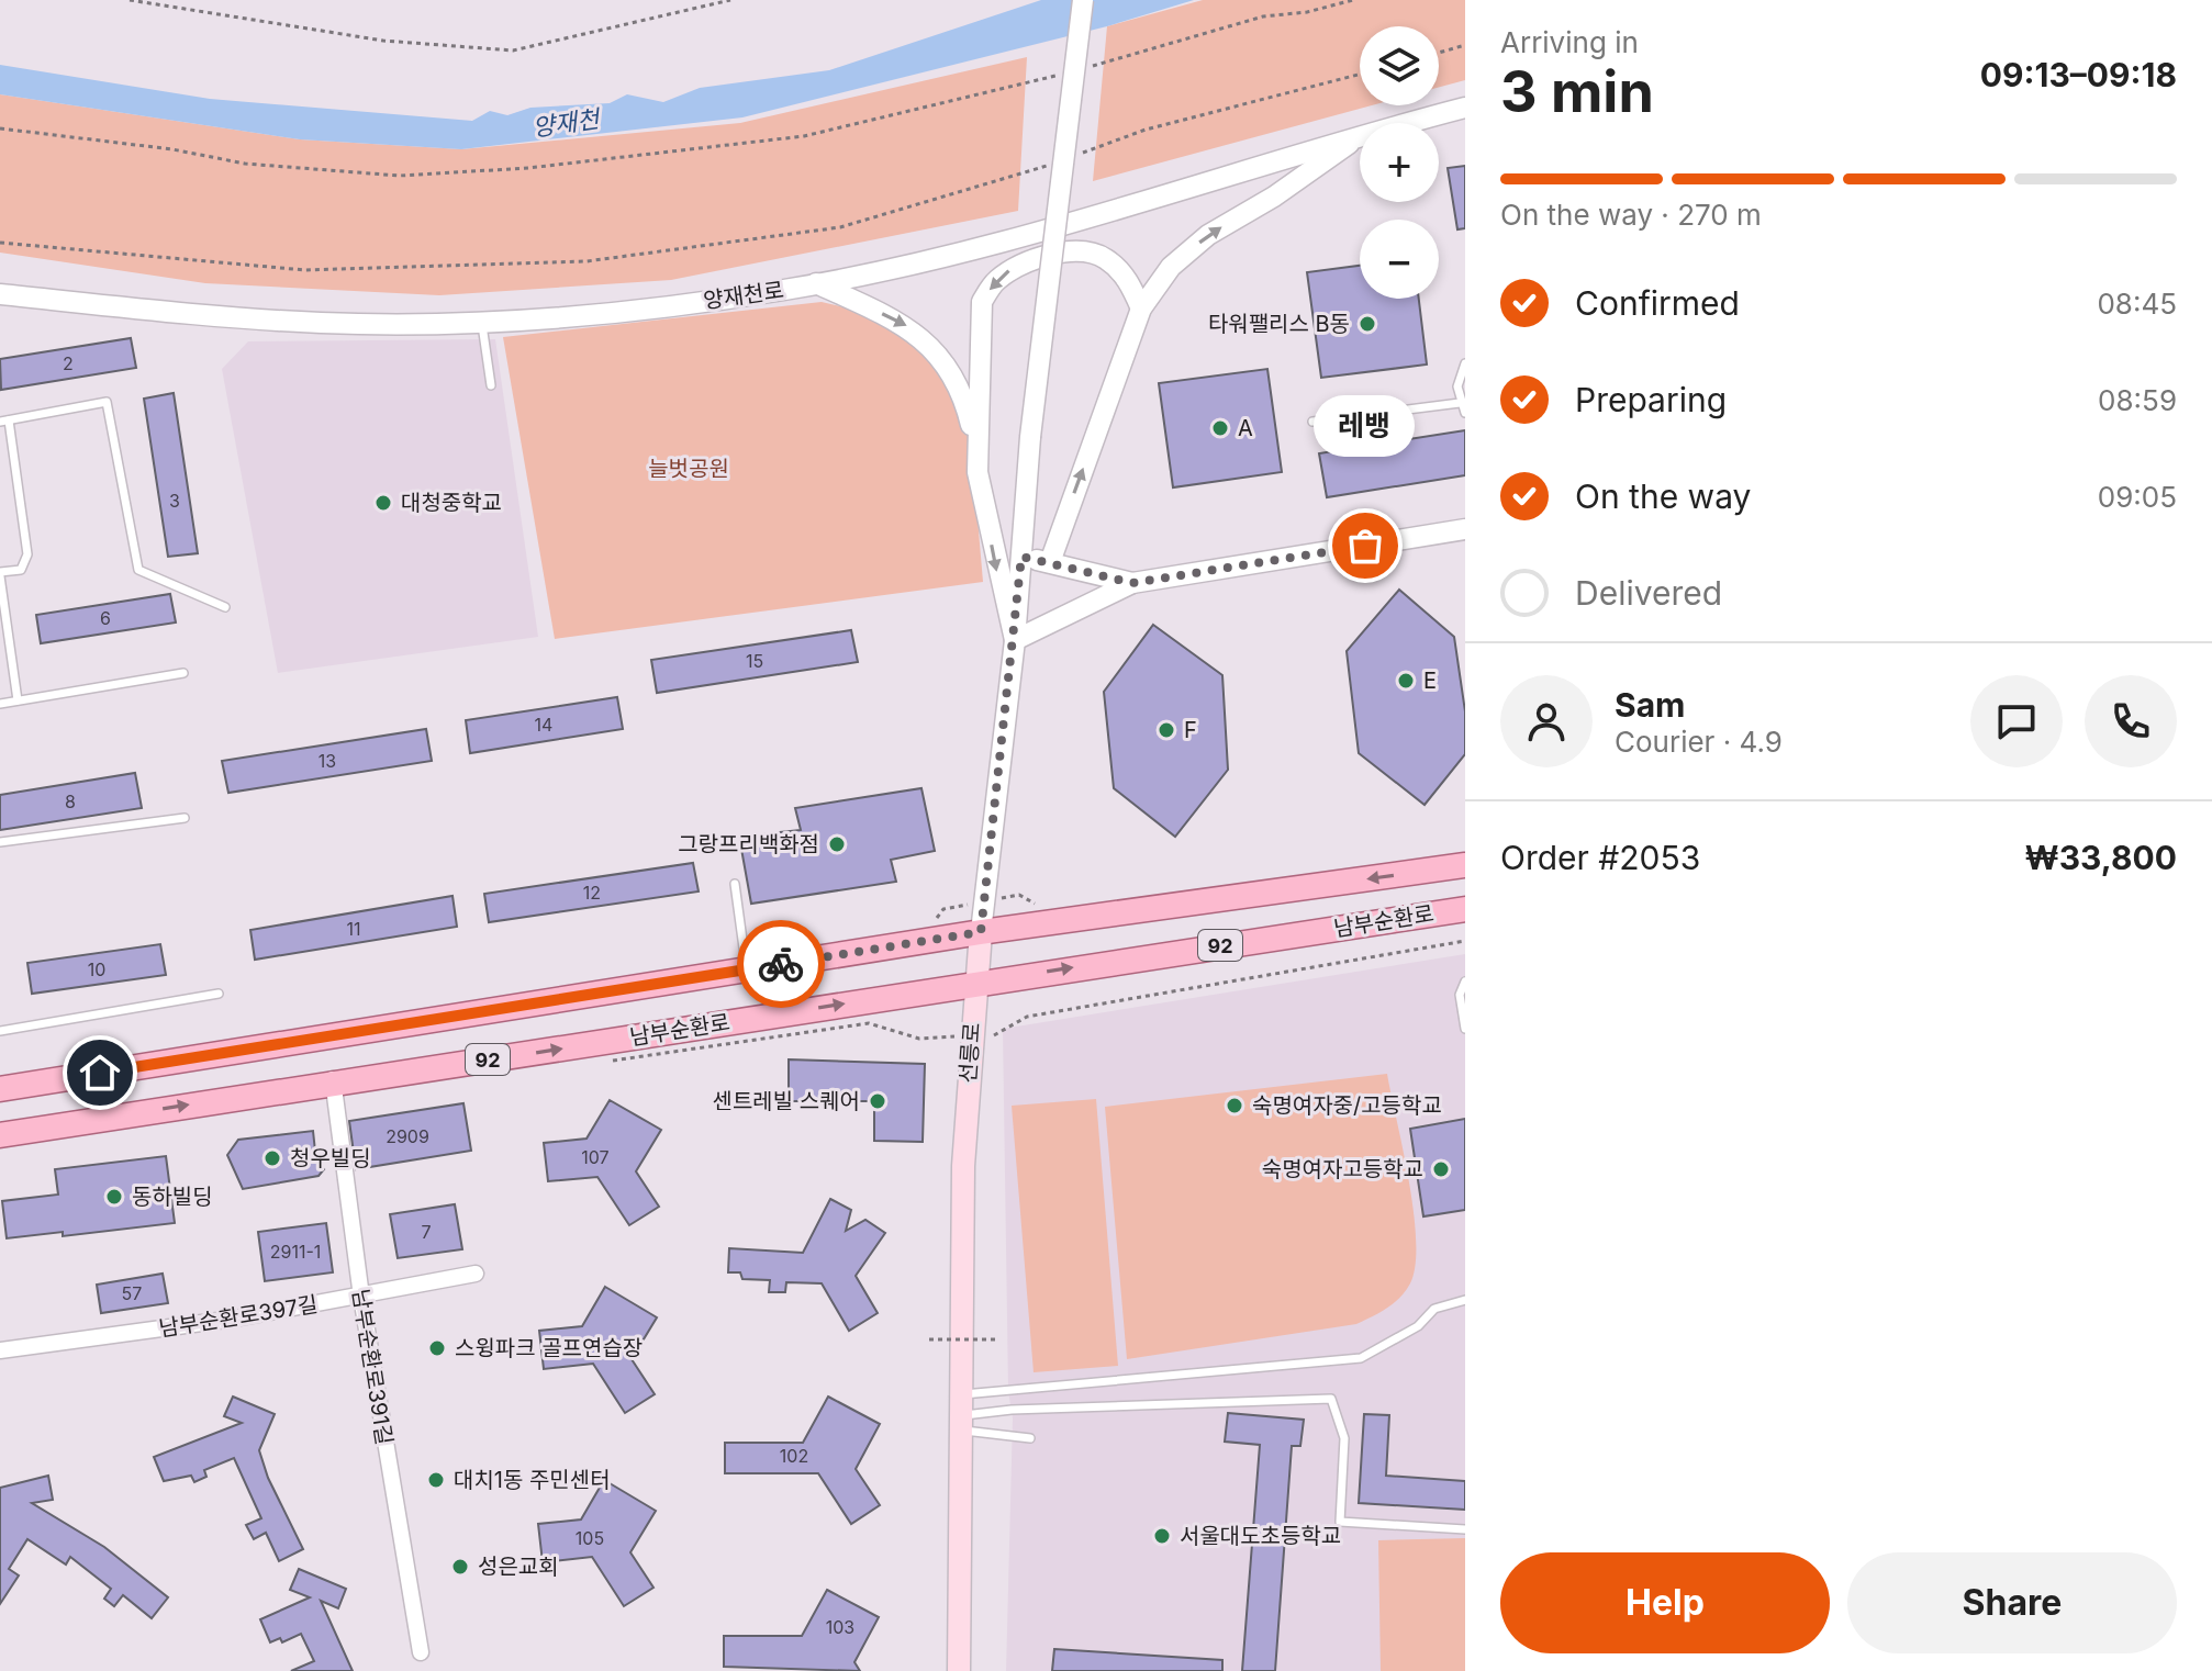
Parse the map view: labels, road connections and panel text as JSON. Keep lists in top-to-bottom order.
{
  "streets": {
    "main road": ["남부순환로", "92", "선릉로"],
    "street": ["양재천로", "남부순환로397길", "남부순환로391길"]
  },
  "crossings": [
    ["남부순환로", "선릉로"],
    ["남부순환로", "남부순환로391길"],
    ["남부순환로397길", "남부순환로391길"]
  ],
  "water": ["양재천"],
  "parks": ["늘벗공원"],
  "places": [
    "타워팰리스 B동",
    "A",
    "대청중학교",
    "레뱅",
    "E",
    "F",
    "그랑프리백화점",
    "센트레빌 스퀘어",
    "숙명여자중/고등학교",
    "청우빌딩",
    "숙명여자고등학교",
    "동하빌딩",
    "스윙파크 골프연습장",
    "대치1동 주민센터",
    "서울대도초등학교",
    "성은교회"
  ],
  "house_numbers": [
    "2",
    "3",
    "6",
    "15",
    "14",
    "13",
    "8",
    "12",
    "11",
    "10",
    "2909",
    "107",
    "7",
    "2911-1",
    "57",
    "102",
    "105",
    "103"
  ],
  "page": {
    "heading": ["3 min", "Arriving in", "09:13–09:18"],
    "panel": [
      "Sam",
      "Courier · 4.9",
      "Order #2053",
      "₩33,800"
    ],
    "map_buttons": ["+", "−"],
    "bar": "On the way · 270 m",
    "list": [
      ["Confirmed", "08:45"],
      ["Preparing", "08:59"],
      ["On the way", "09:05"],
      "Delivered"
    ],
    "bubble": "레뱅",
    "buttons": ["Help", "Share"]
  }
}
